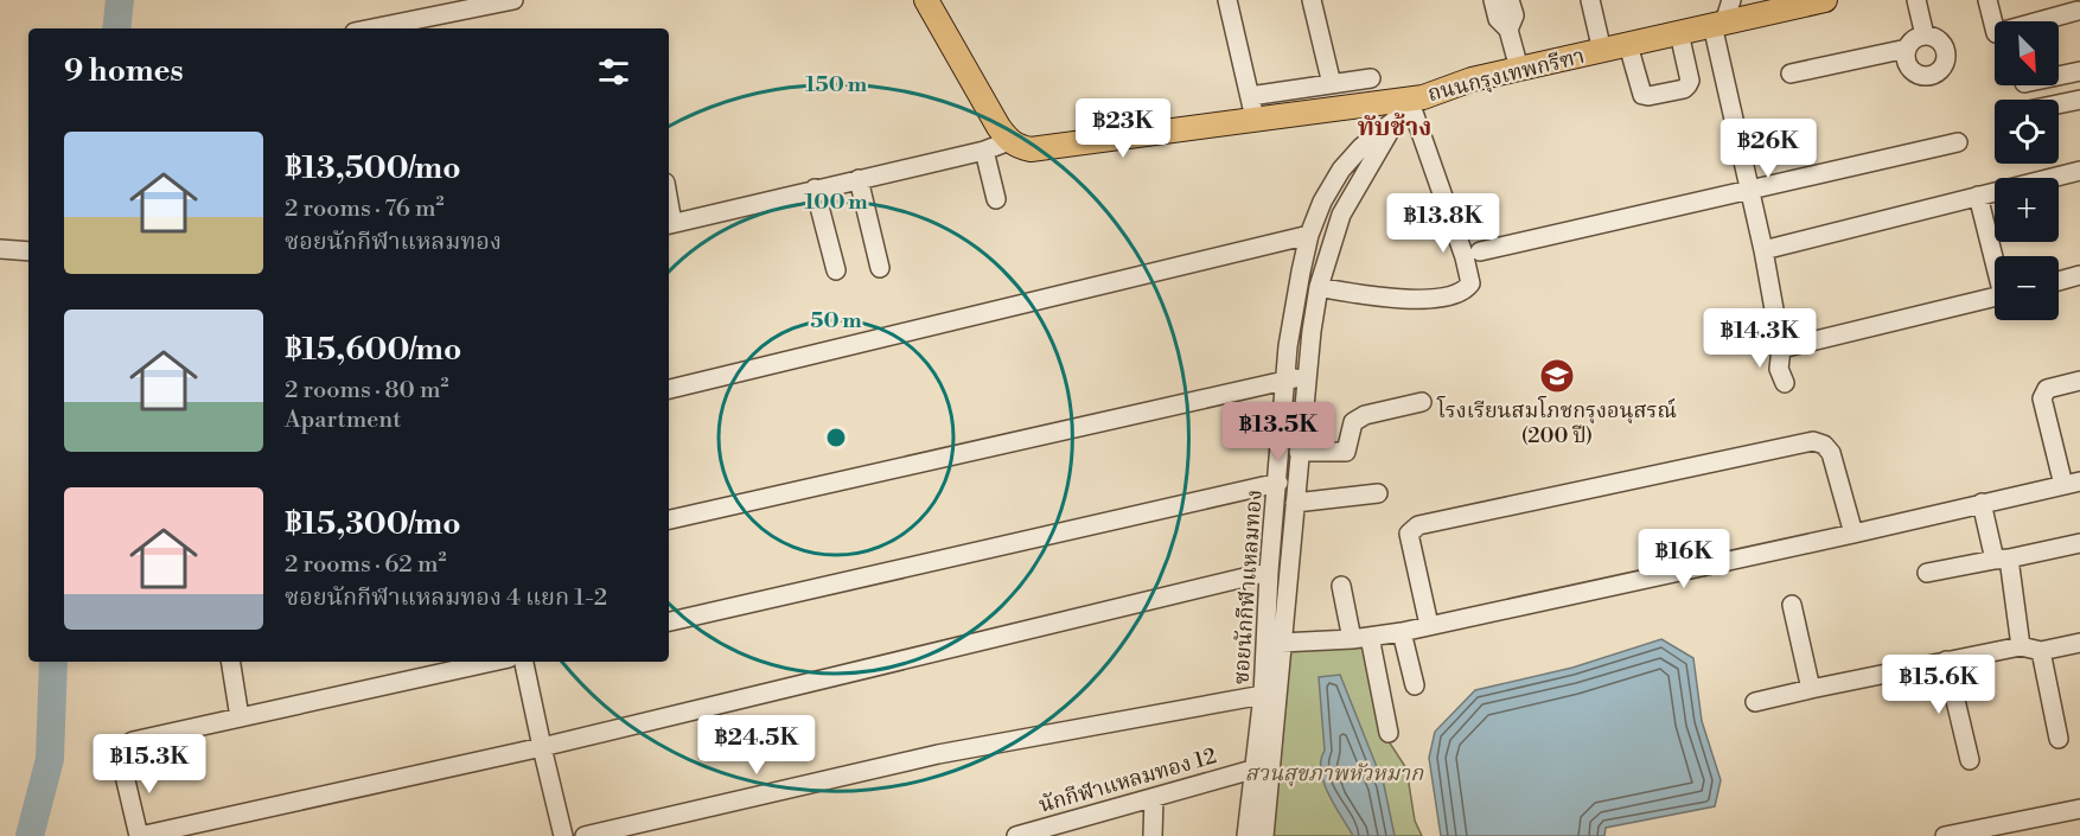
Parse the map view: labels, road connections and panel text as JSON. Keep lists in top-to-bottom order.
{
  "streets": {
    "main road": ["ถนนกรุงเทพกรีฑา"],
    "street": ["ซอยนักกีฬาแหลมทอง", "นักกีฬาแหลมทอง 12"]
  },
  "crossings": [
    ["ถนนกรุงเทพกรีฑา", "ซอยนักกีฬาแหลมทอง"],
    ["ซอยนักกีฬาแหลมทอง", "นักกีฬาแหลมทอง 12"]
  ],
  "districts": ["ทับช้าง"],
  "parks": ["สวนสุขภาพหัวหมาก"],
  "places": {
    "school or university": ["โรงเรียนสมโภชกรุงอนุสรณ์ (200 ปี)"]
  },
  "north": "bottom right",
  "page": {
    "map_buttons": ["+", "−"],
    "heading": "9 homes",
    "price": [
      "฿23K",
      "฿26K",
      "฿13.8K",
      "฿14.3K",
      "฿13.5K",
      "฿16K",
      "฿15.6K",
      "฿24.5K",
      "฿15.3K"
    ],
    "list": [
      {
        "name": "฿13,500/mo",
        "note": "2 rooms · 76 m² · ซอยนักกีฬาแหลมทอง"
      },
      {
        "name": "฿15,600/mo",
        "note": "2 rooms · 80 m² · Apartment"
      },
      {
        "name": "฿15,300/mo",
        "note": "2 rooms · 62 m² · ซอยนักกีฬาแหลมทอง 4 แยก 1-2"
      }
    ]
  },
  "rings": ["150 m", "100 m", "50 m"]
}
